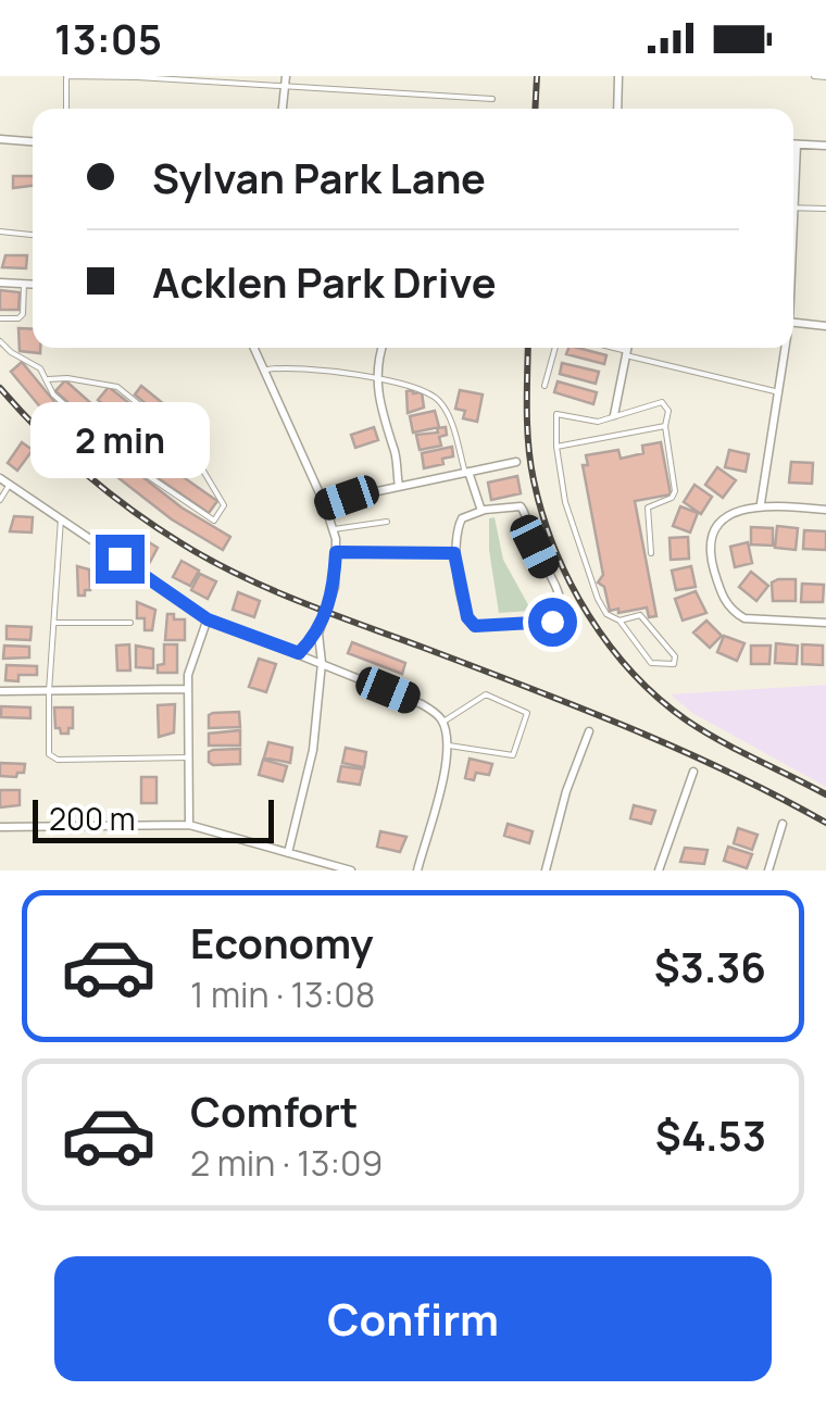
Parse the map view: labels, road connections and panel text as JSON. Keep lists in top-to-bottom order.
{
  "scale_bar": "200 m",
  "page": {
    "status": "13:05",
    "banner": ["Sylvan Park Lane", "Acklen Park Drive"],
    "bubble": "2 min",
    "scale": "200 m",
    "list": [
      {
        "name": "Economy",
        "note": "1 min · 13:08",
        "value": "$3.36"
      },
      {
        "name": "Comfort",
        "note": "2 min · 13:09",
        "value": "$4.53"
      }
    ],
    "buttons": "Confirm"
  }
}
